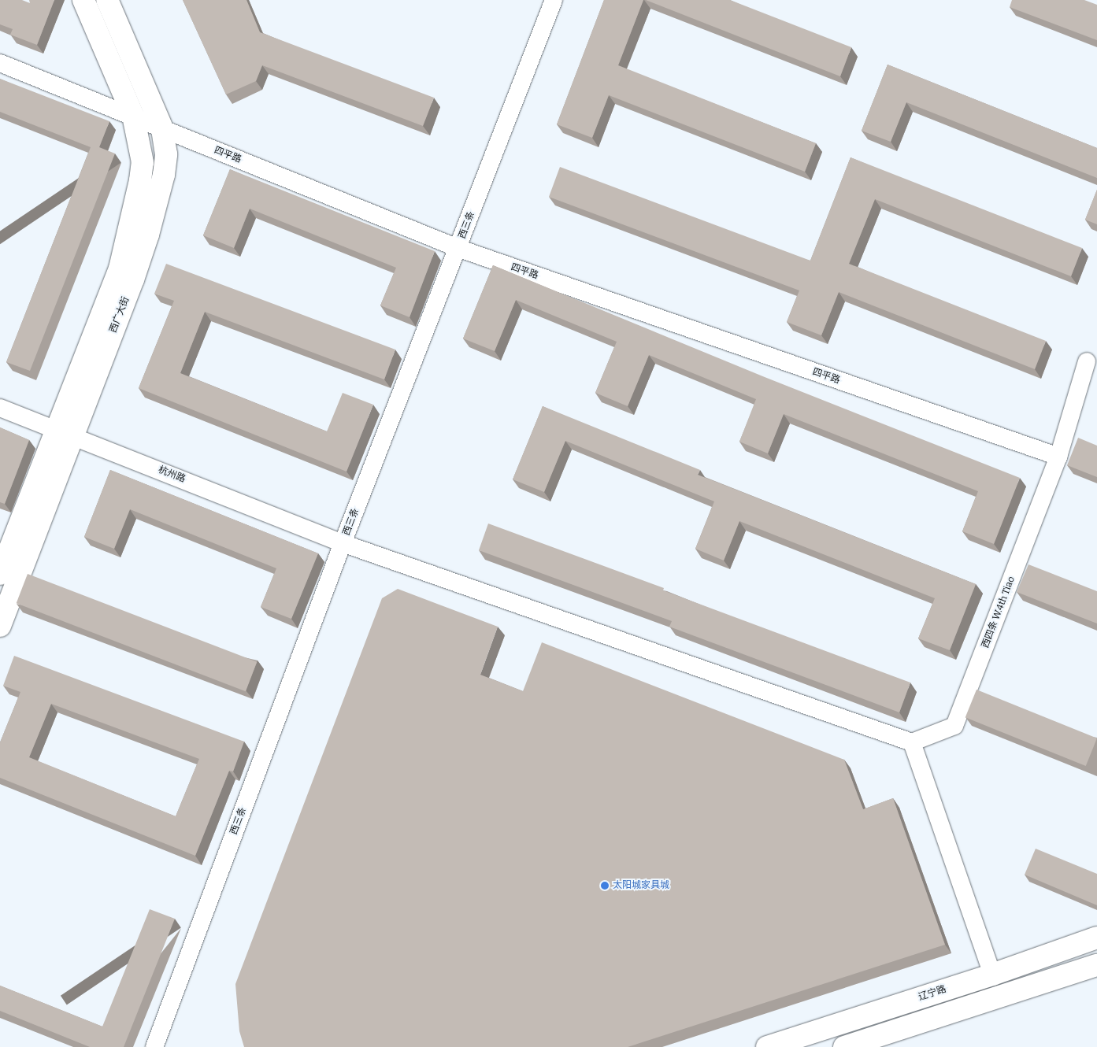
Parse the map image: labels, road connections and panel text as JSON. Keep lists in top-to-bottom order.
{
  "streets": {
    "main road": ["西广大街", "辽宁路"],
    "street": [
      "四平路",
      "西三条",
      "杭州路",
      "西四条 W.4th Tiao"
    ]
  },
  "crossings": [
    ["四平路", "西三条"],
    ["四平路", "西广大街"],
    ["四平路", "西四条 W.4th Tiao"],
    ["西三条", "杭州路"],
    ["西广大街", "杭州路"],
    ["杭州路", "西四条 W.4th Tiao"]
  ],
  "places": ["太阳城家具城"]
}
